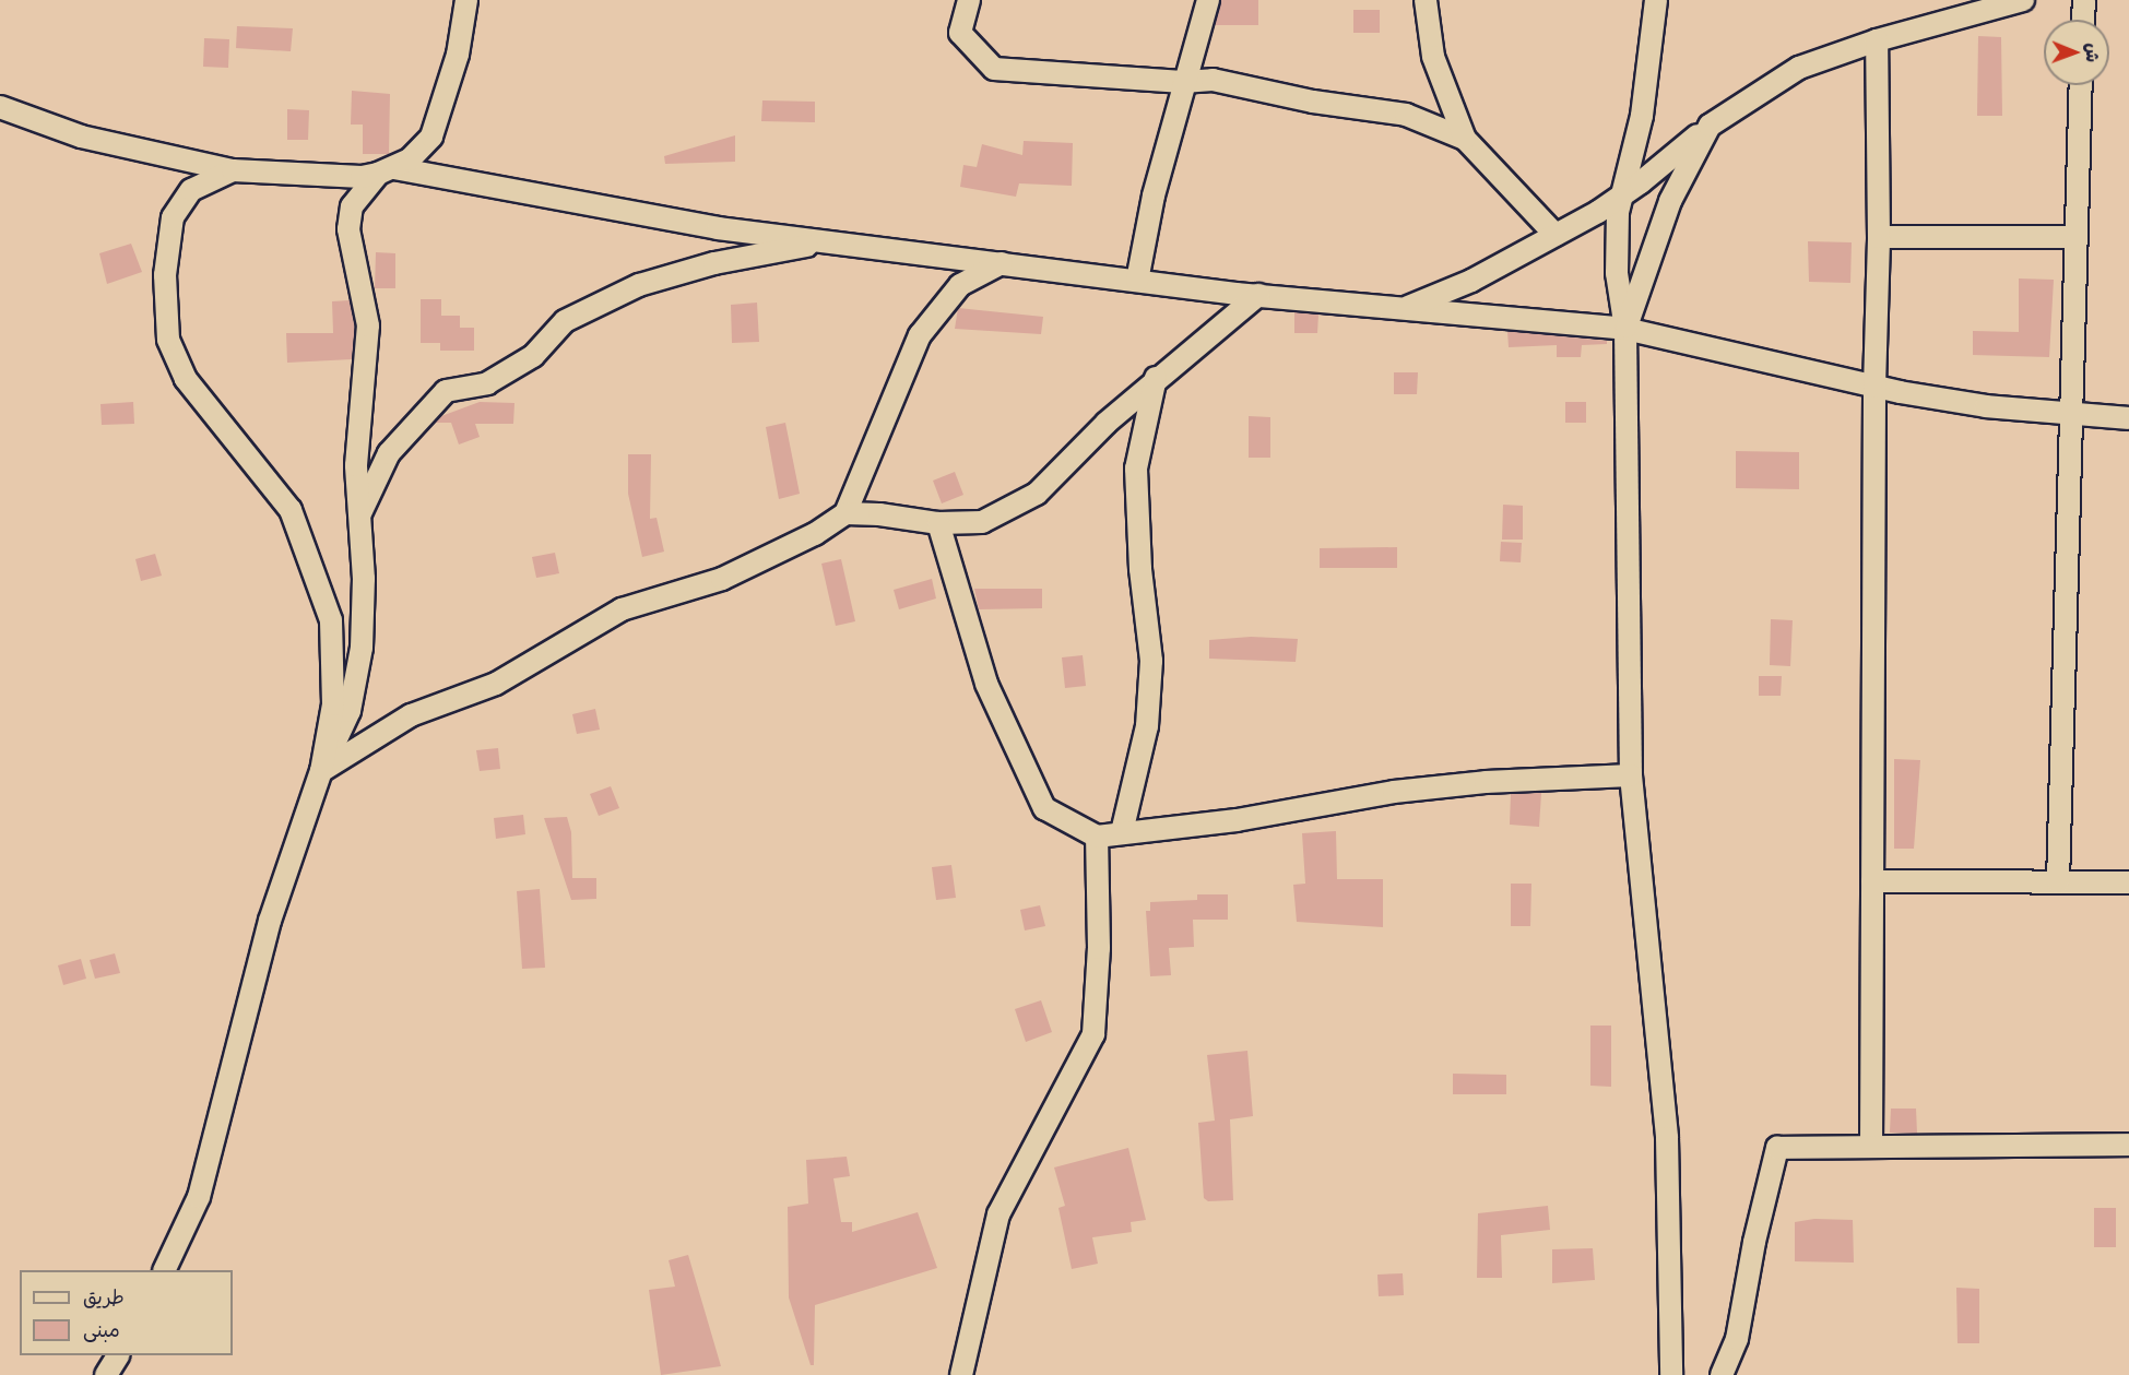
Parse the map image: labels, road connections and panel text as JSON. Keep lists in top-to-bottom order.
{
  "legend": ["طريق", "مبنى"],
  "north": "right"
}
